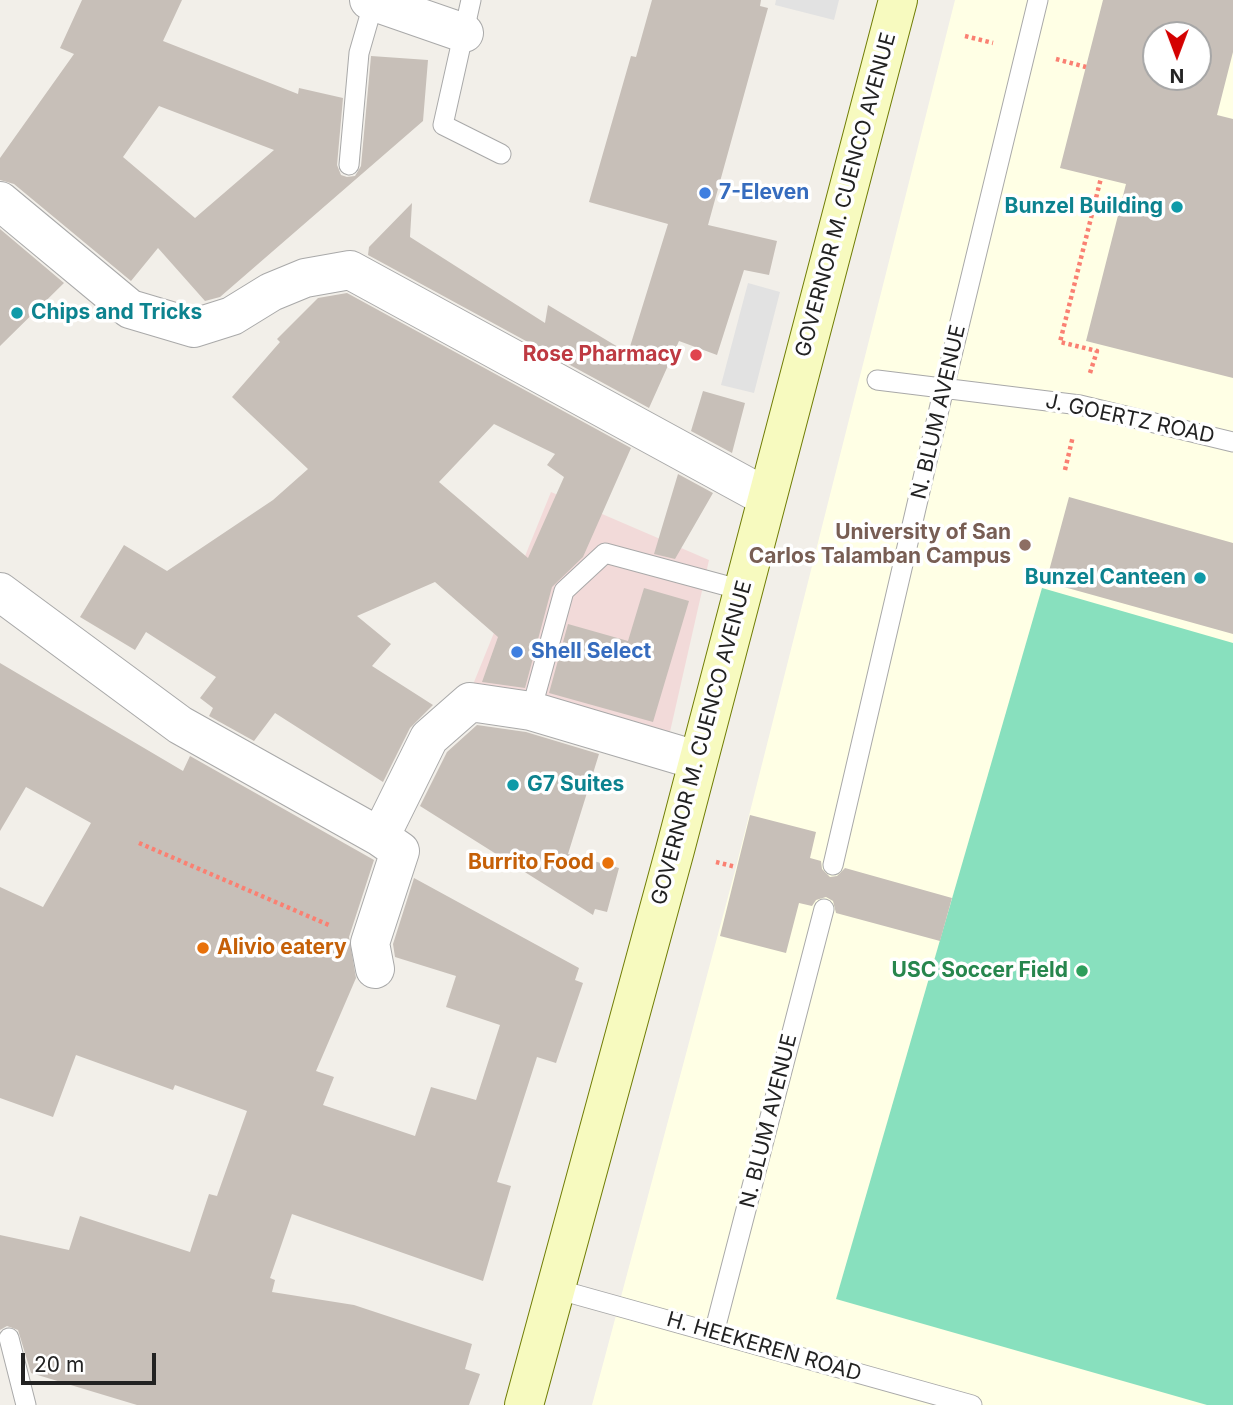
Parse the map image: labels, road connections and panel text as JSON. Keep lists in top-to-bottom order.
{
  "streets": {
    "main road": ["GOVERNOR M. CUENCO AVENUE"],
    "lane": ["N. BLUM AVENUE", "J. GOERTZ ROAD", "H. HEEKEREN ROAD"]
  },
  "crossings": [
    ["GOVERNOR M. CUENCO AVENUE", "H. HEEKEREN ROAD"],
    ["N. BLUM AVENUE", "J. GOERTZ ROAD"],
    ["N. BLUM AVENUE", "H. HEEKEREN ROAD"]
  ],
  "places": [
    "7-Eleven",
    "Bunzel Building",
    "Chips and Tricks",
    "Rose Pharmacy",
    "University of San Carlos Talamban Campus",
    "Bunzel Canteen",
    "Shell Select",
    "G7 Suites",
    "Burrito Food",
    "Alivio eatery",
    "USC Soccer Field"
  ],
  "scale_bar": "20 m",
  "north": "bottom"
}
